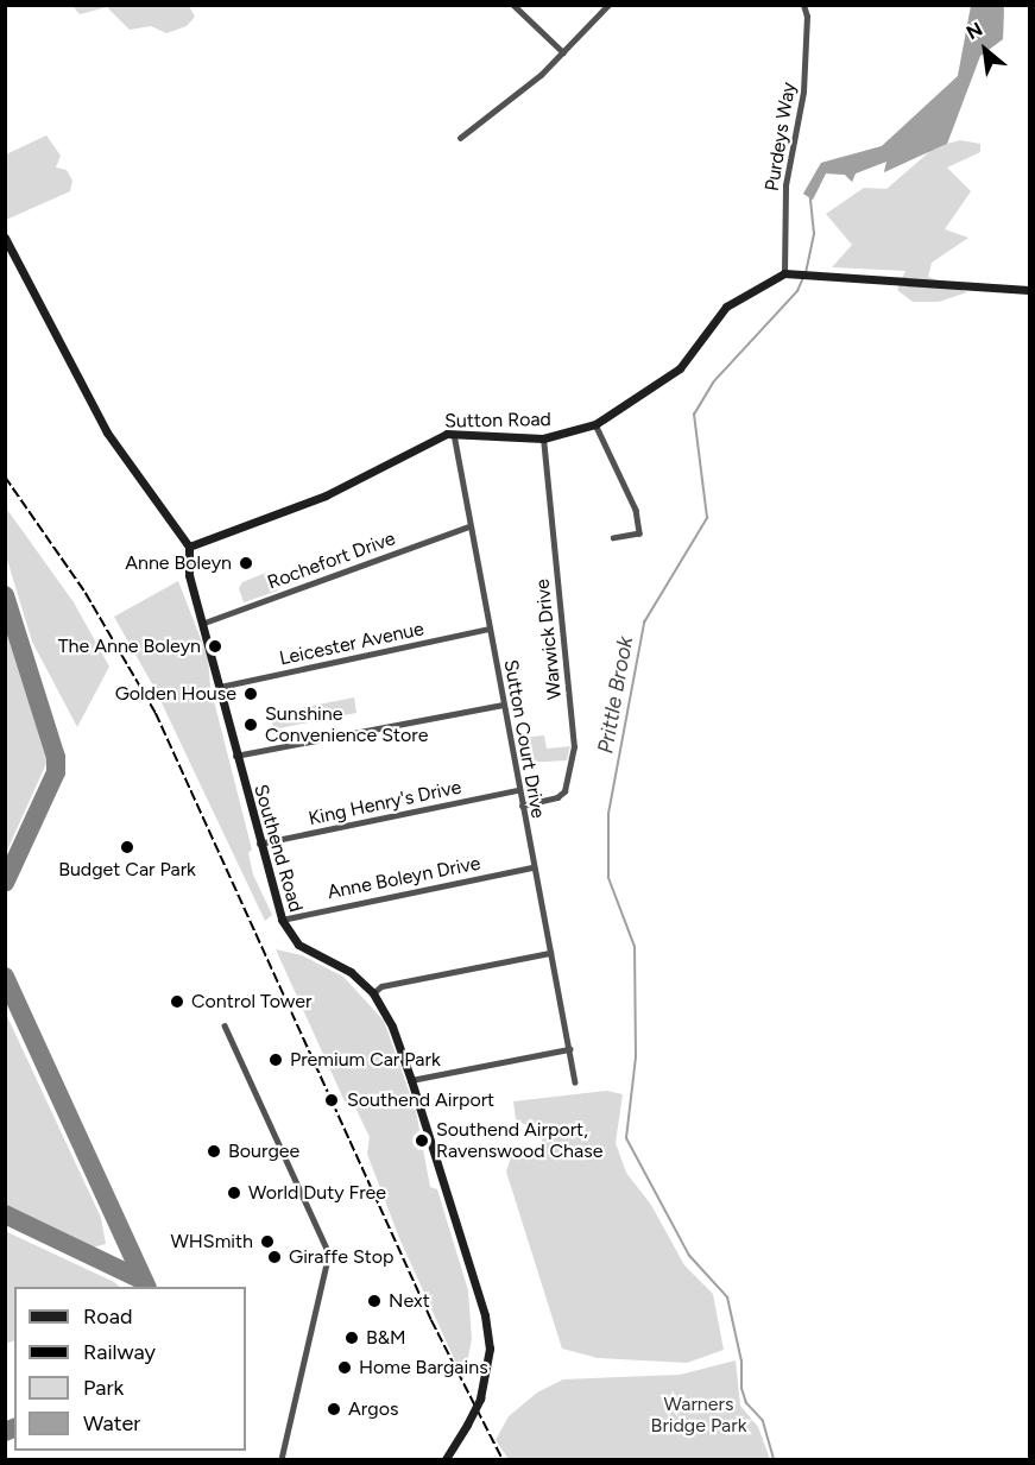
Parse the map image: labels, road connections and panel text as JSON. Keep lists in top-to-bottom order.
{
  "streets": {
    "street": [
      "Purdeys Way",
      "Sutton Road",
      "Rochefort Drive",
      "Warwick Drive",
      "Leicester Avenue",
      "Sutton Court Drive",
      "King Henry's Drive",
      "Southend Road",
      "Anne Boleyn Drive"
    ]
  },
  "crossings": [
    ["Purdeys Way", "Sutton Road"],
    ["Sutton Road", "Warwick Drive"],
    ["Sutton Road", "Sutton Court Drive"],
    ["Sutton Road", "Southend Road"],
    ["Rochefort Drive", "Sutton Court Drive"],
    ["Rochefort Drive", "Southend Road"],
    ["Warwick Drive", "Sutton Court Drive"],
    ["Leicester Avenue", "Sutton Court Drive"],
    ["Leicester Avenue", "Southend Road"],
    ["Sutton Court Drive", "King Henry's Drive"],
    ["Sutton Court Drive", "Anne Boleyn Drive"],
    ["King Henry's Drive", "Southend Road"],
    ["Southend Road", "Anne Boleyn Drive"]
  ],
  "water": ["Prittle Brook"],
  "parks": ["Warners Bridge Park"],
  "places": [
    "Anne Boleyn",
    "The Anne Boleyn",
    "Golden House",
    "Sunshine Convenience Store",
    "Budget Car Park",
    "Control Tower",
    "Premium Car Park",
    "Southend Airport",
    "Southend Airport, Ravenswood Chase",
    "Bourgee",
    "World Duty Free",
    "WHSmith",
    "Giraffe Stop",
    "Next",
    "B&M",
    "Home Bargains",
    "Argos"
  ],
  "legend": [
    "Road",
    "Railway",
    "Park",
    "Water"
  ],
  "north": "top left"
}
